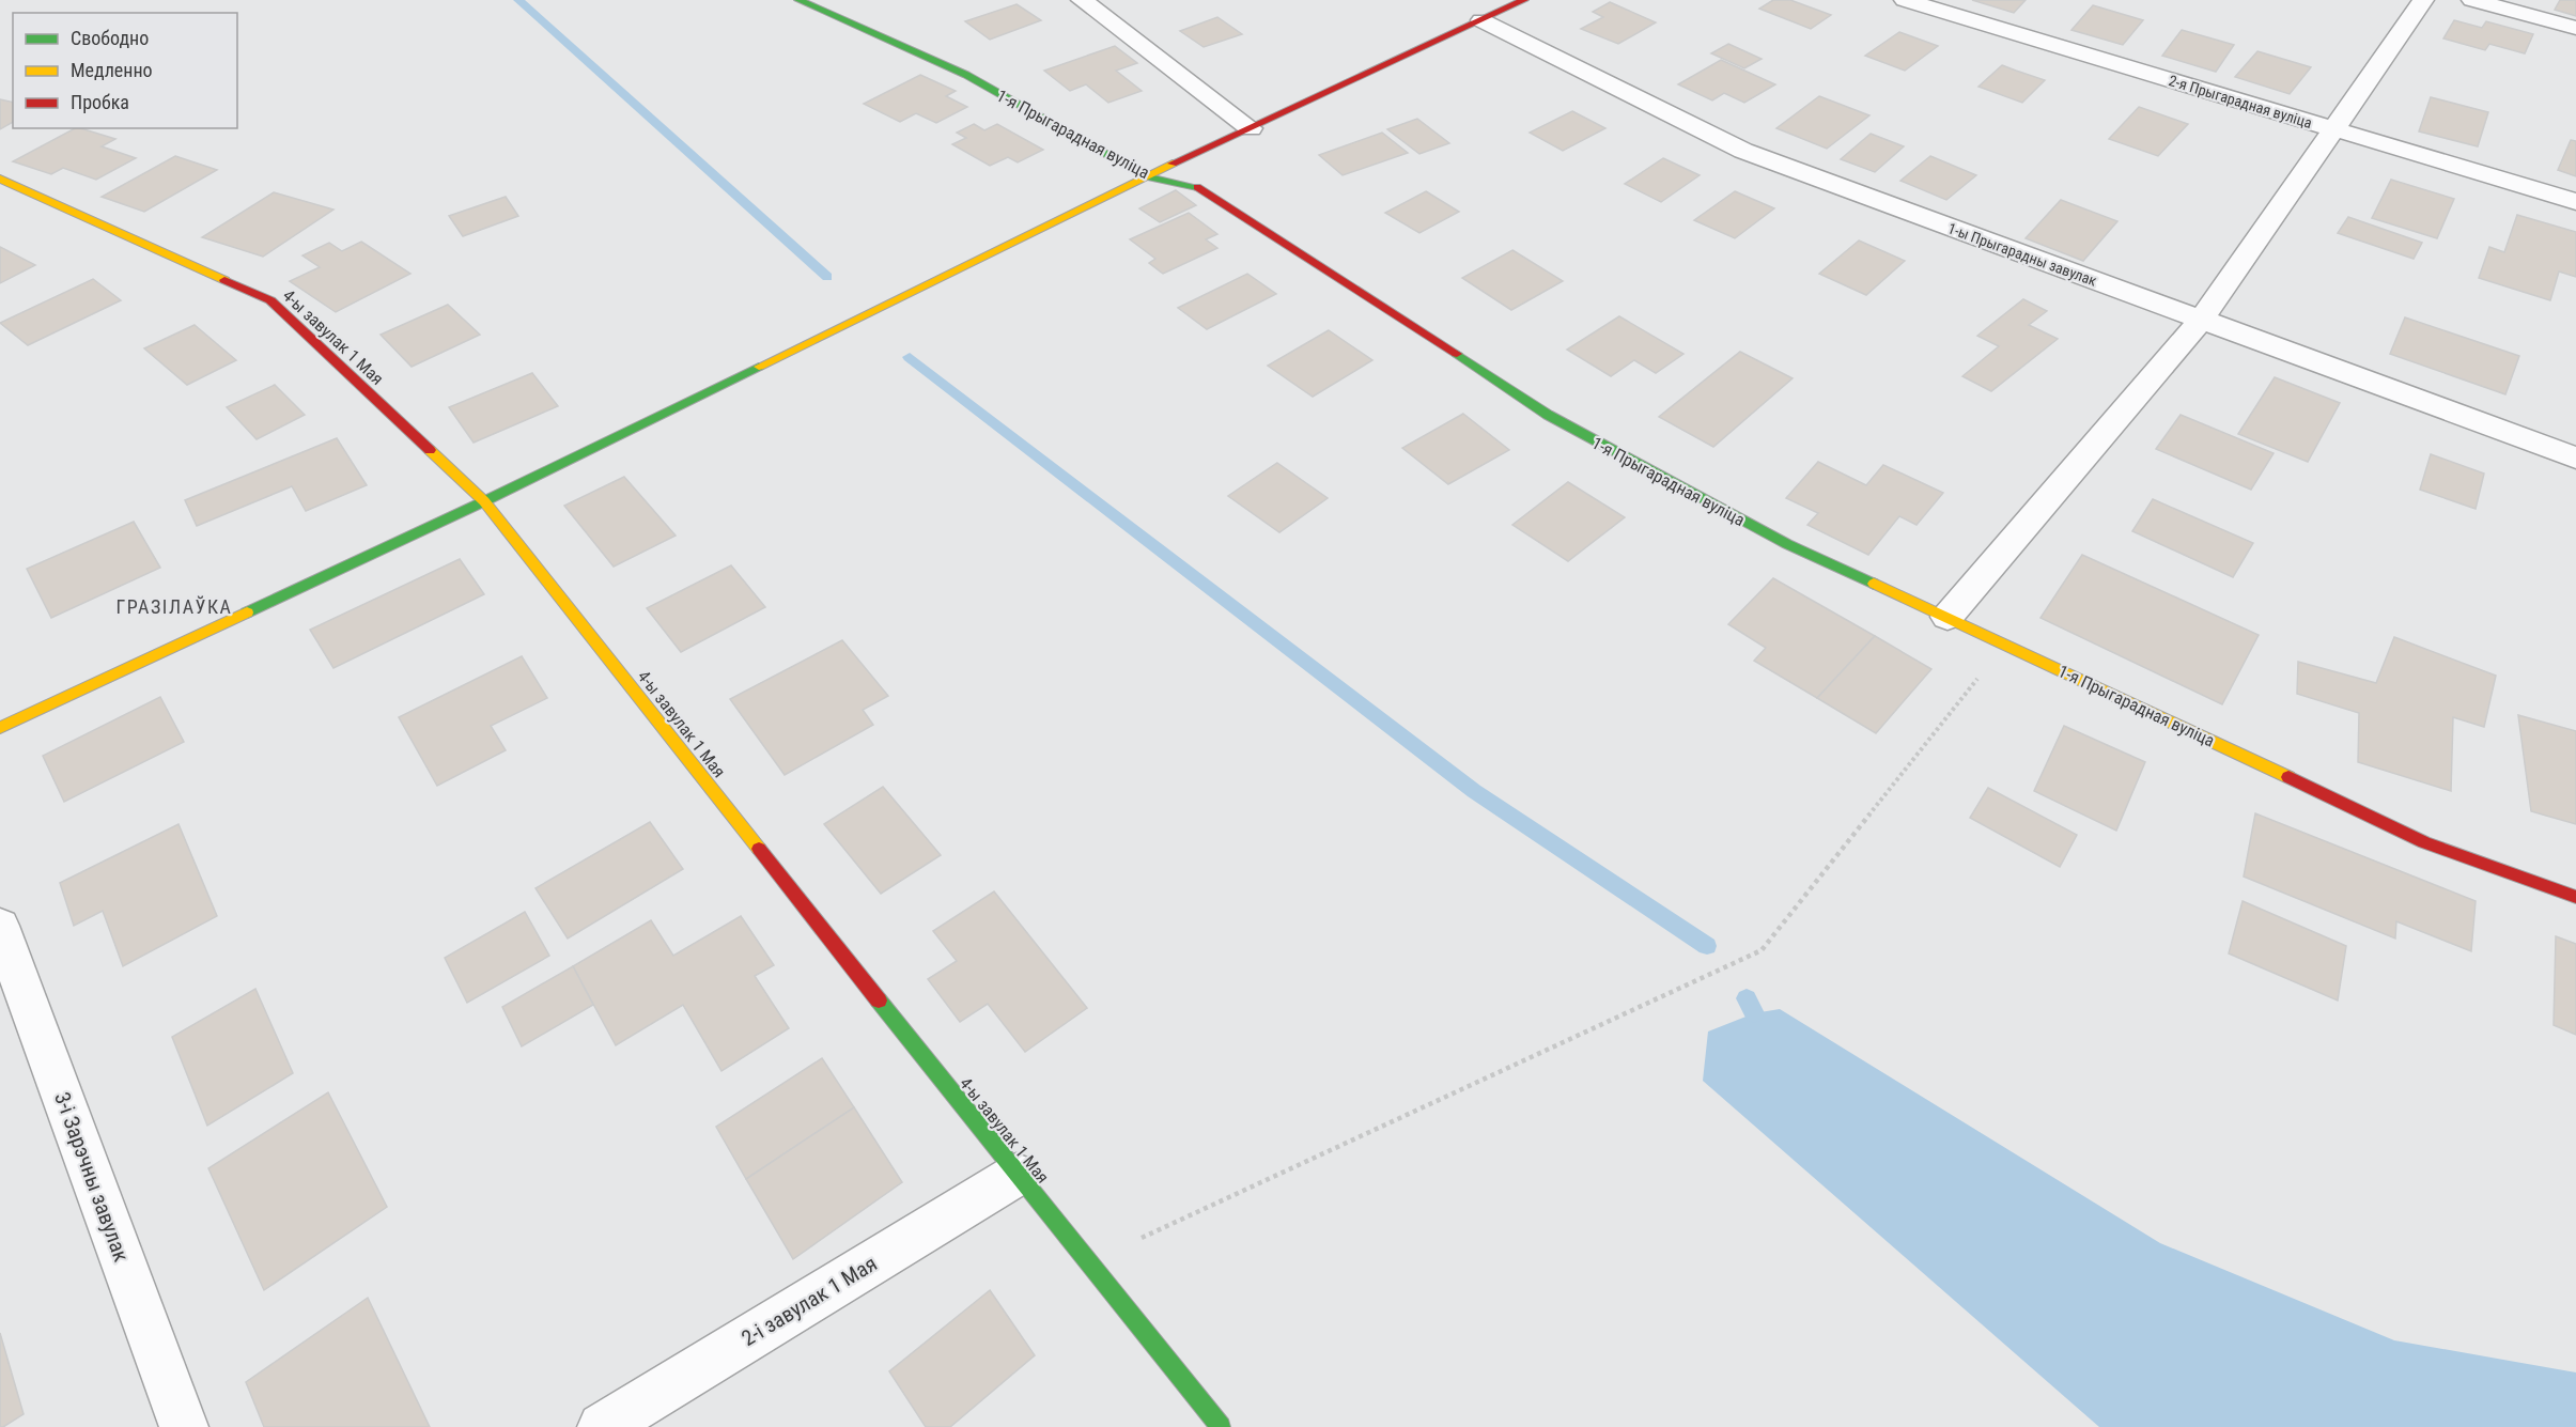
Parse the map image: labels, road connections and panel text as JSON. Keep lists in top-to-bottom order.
{
  "streets": {
    "street": [
      "2-я Прыгарадная вуліца",
      "1-я Прыгарадная вуліца",
      "1-ы Прыгарадны завулак",
      "4-ы завулак 1 Мая",
      "3-і Зарэчны завулак",
      "2-і завулак 1 Мая"
    ]
  },
  "crossings": [
    ["4-ы завулак 1 Мая", "2-і завулак 1 Мая"]
  ],
  "districts": ["ГРАЗІЛАЎКА"],
  "legend": ["Свободно", "Медленно", "Пробка"]
}
